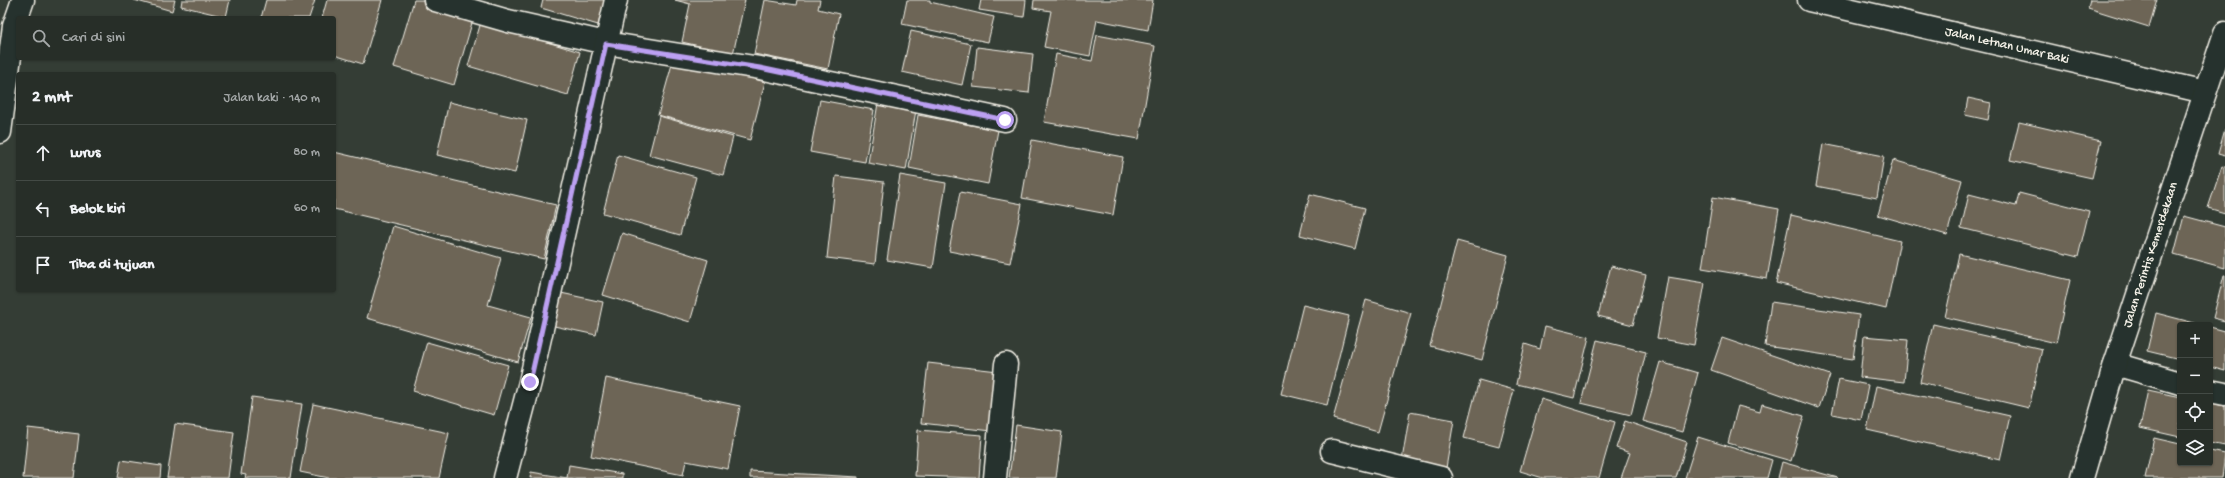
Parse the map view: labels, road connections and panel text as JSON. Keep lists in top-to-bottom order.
{
  "streets": {
    "street": ["Jalan Letnan Umar Baki", "Jalan Perintis Kemerdekaan"]
  },
  "crossings": [
    ["Jalan Letnan Umar Baki", "Jalan Perintis Kemerdekaan"]
  ],
  "page": {
    "search": "Cari di sini",
    "heading": ["2 mnt", "Jalan kaki · 140 m"],
    "list": [
      ["Lurus", "80 m"],
      ["Belok kiri", "60 m"],
      "Tiba di tujuan"
    ],
    "map_buttons": ["+", "−"]
  }
}
